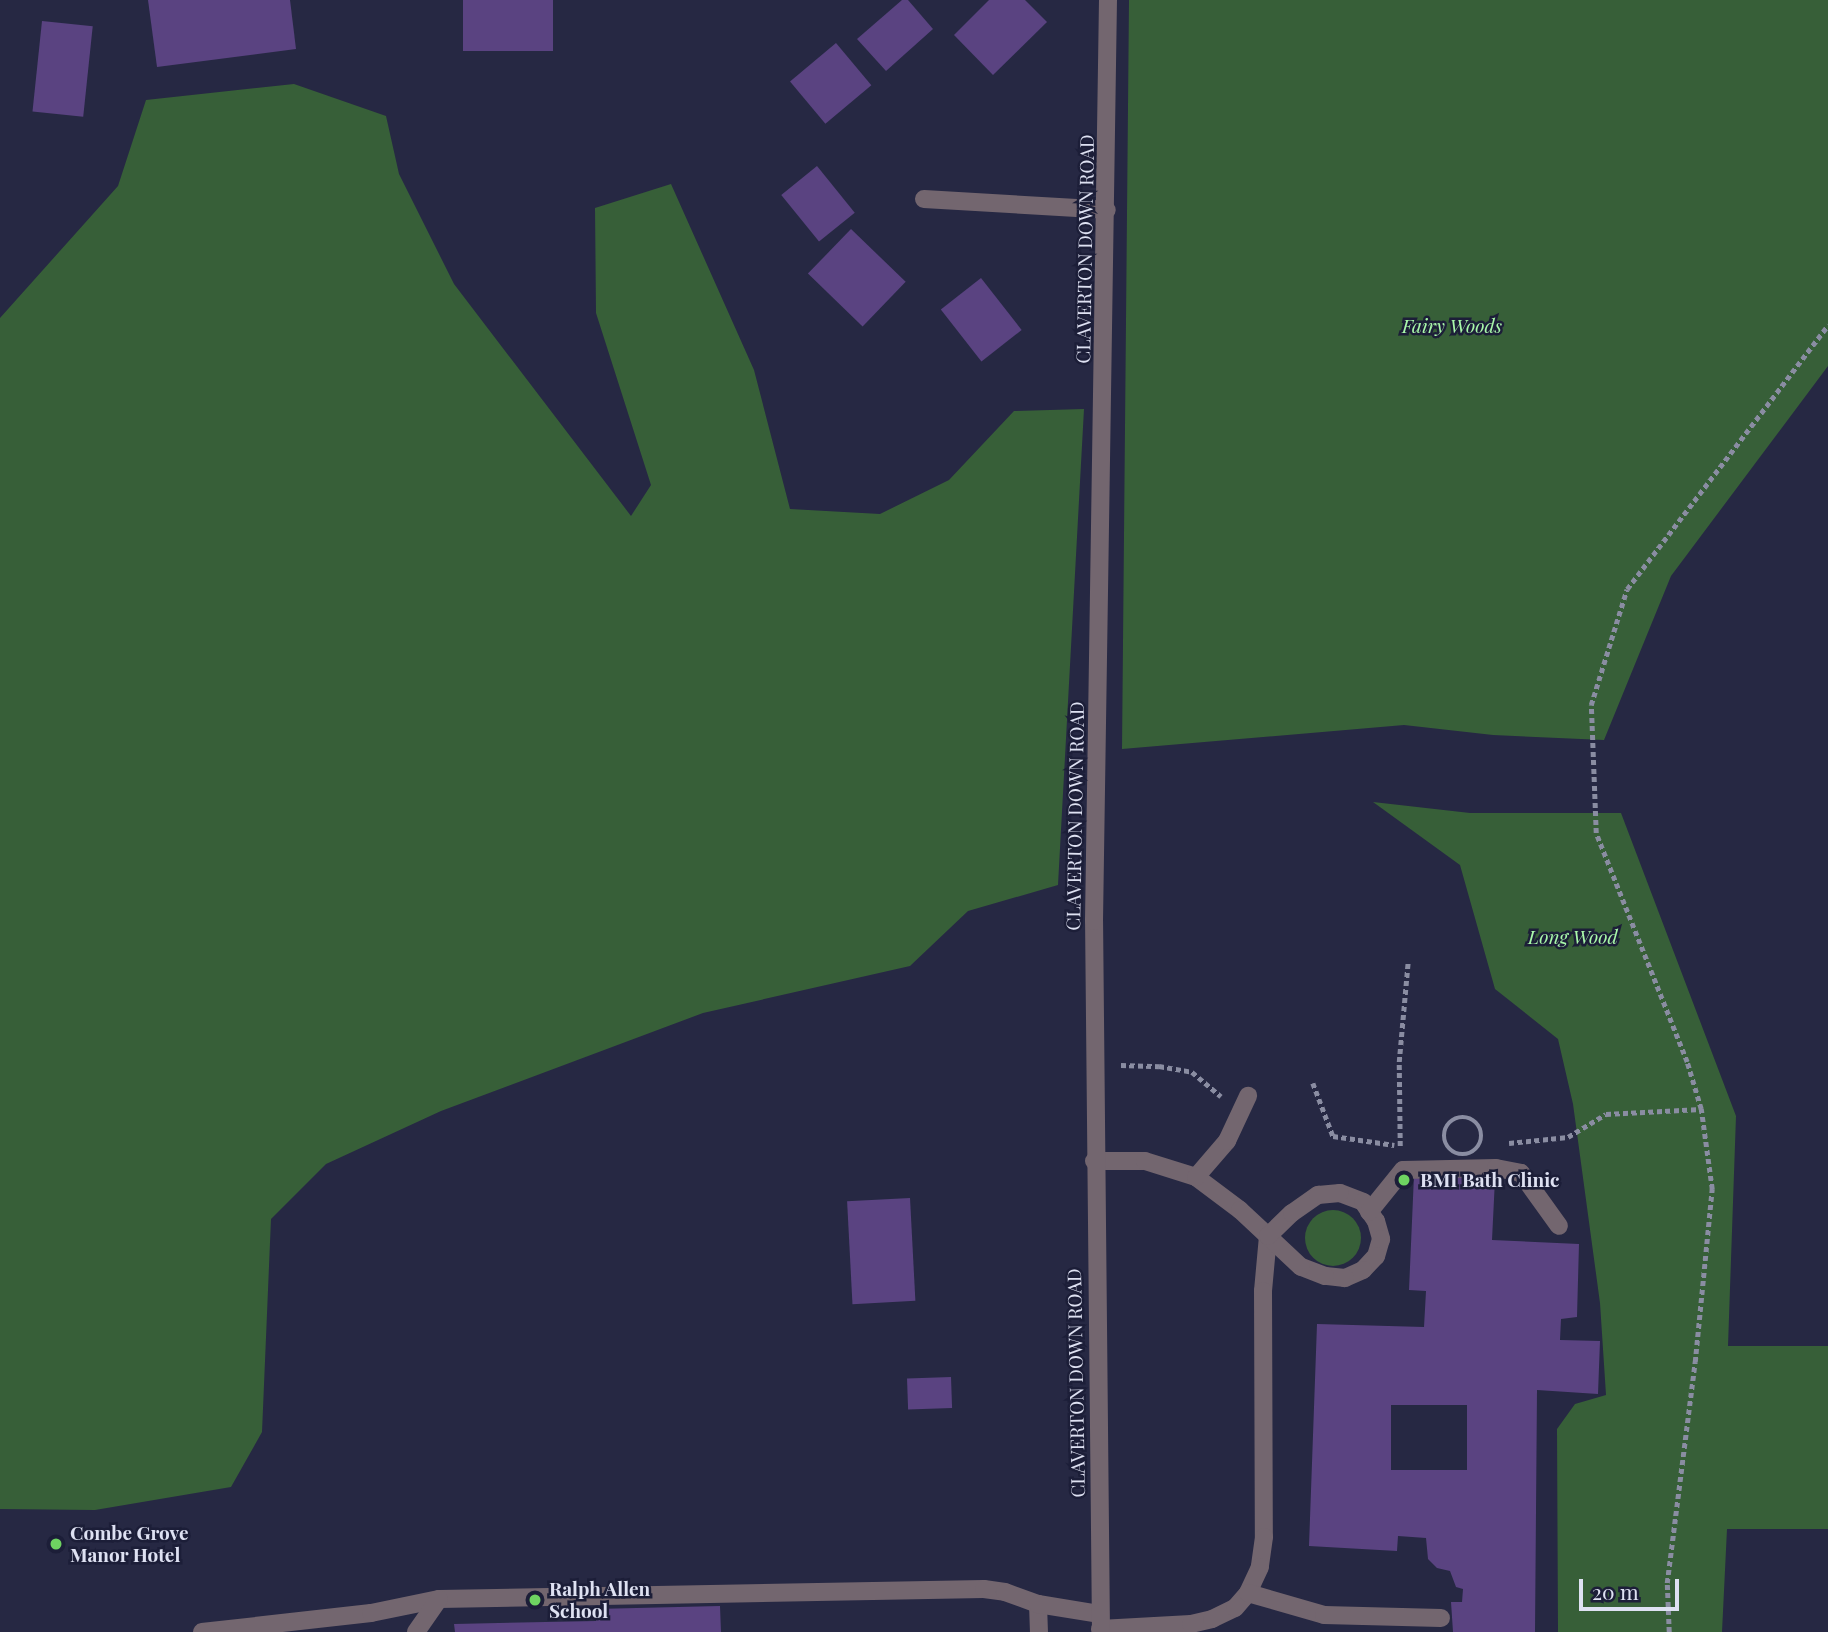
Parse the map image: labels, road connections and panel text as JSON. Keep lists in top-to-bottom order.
{
  "streets": {
    "street": ["CLAVERTON DOWN ROAD"]
  },
  "parks": ["Fairy Woods", "Long Wood"],
  "places": ["BMI Bath Clinic", "Combe Grove Manor Hotel", "Ralph Allen School"],
  "scale_bar": "20 m"
}
